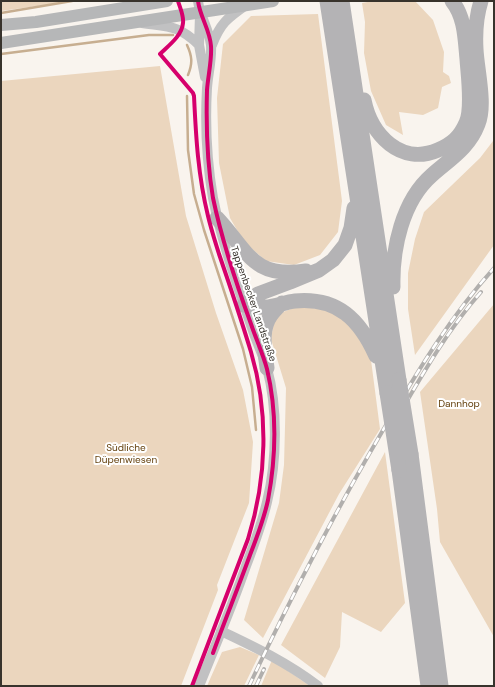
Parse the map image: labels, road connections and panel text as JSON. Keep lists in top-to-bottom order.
{
  "streets": {
    "street": ["Tappenbecker Landstraße"]
  },
  "parks": ["Dannhop", "Südliche Düpenwiesen"]
}
